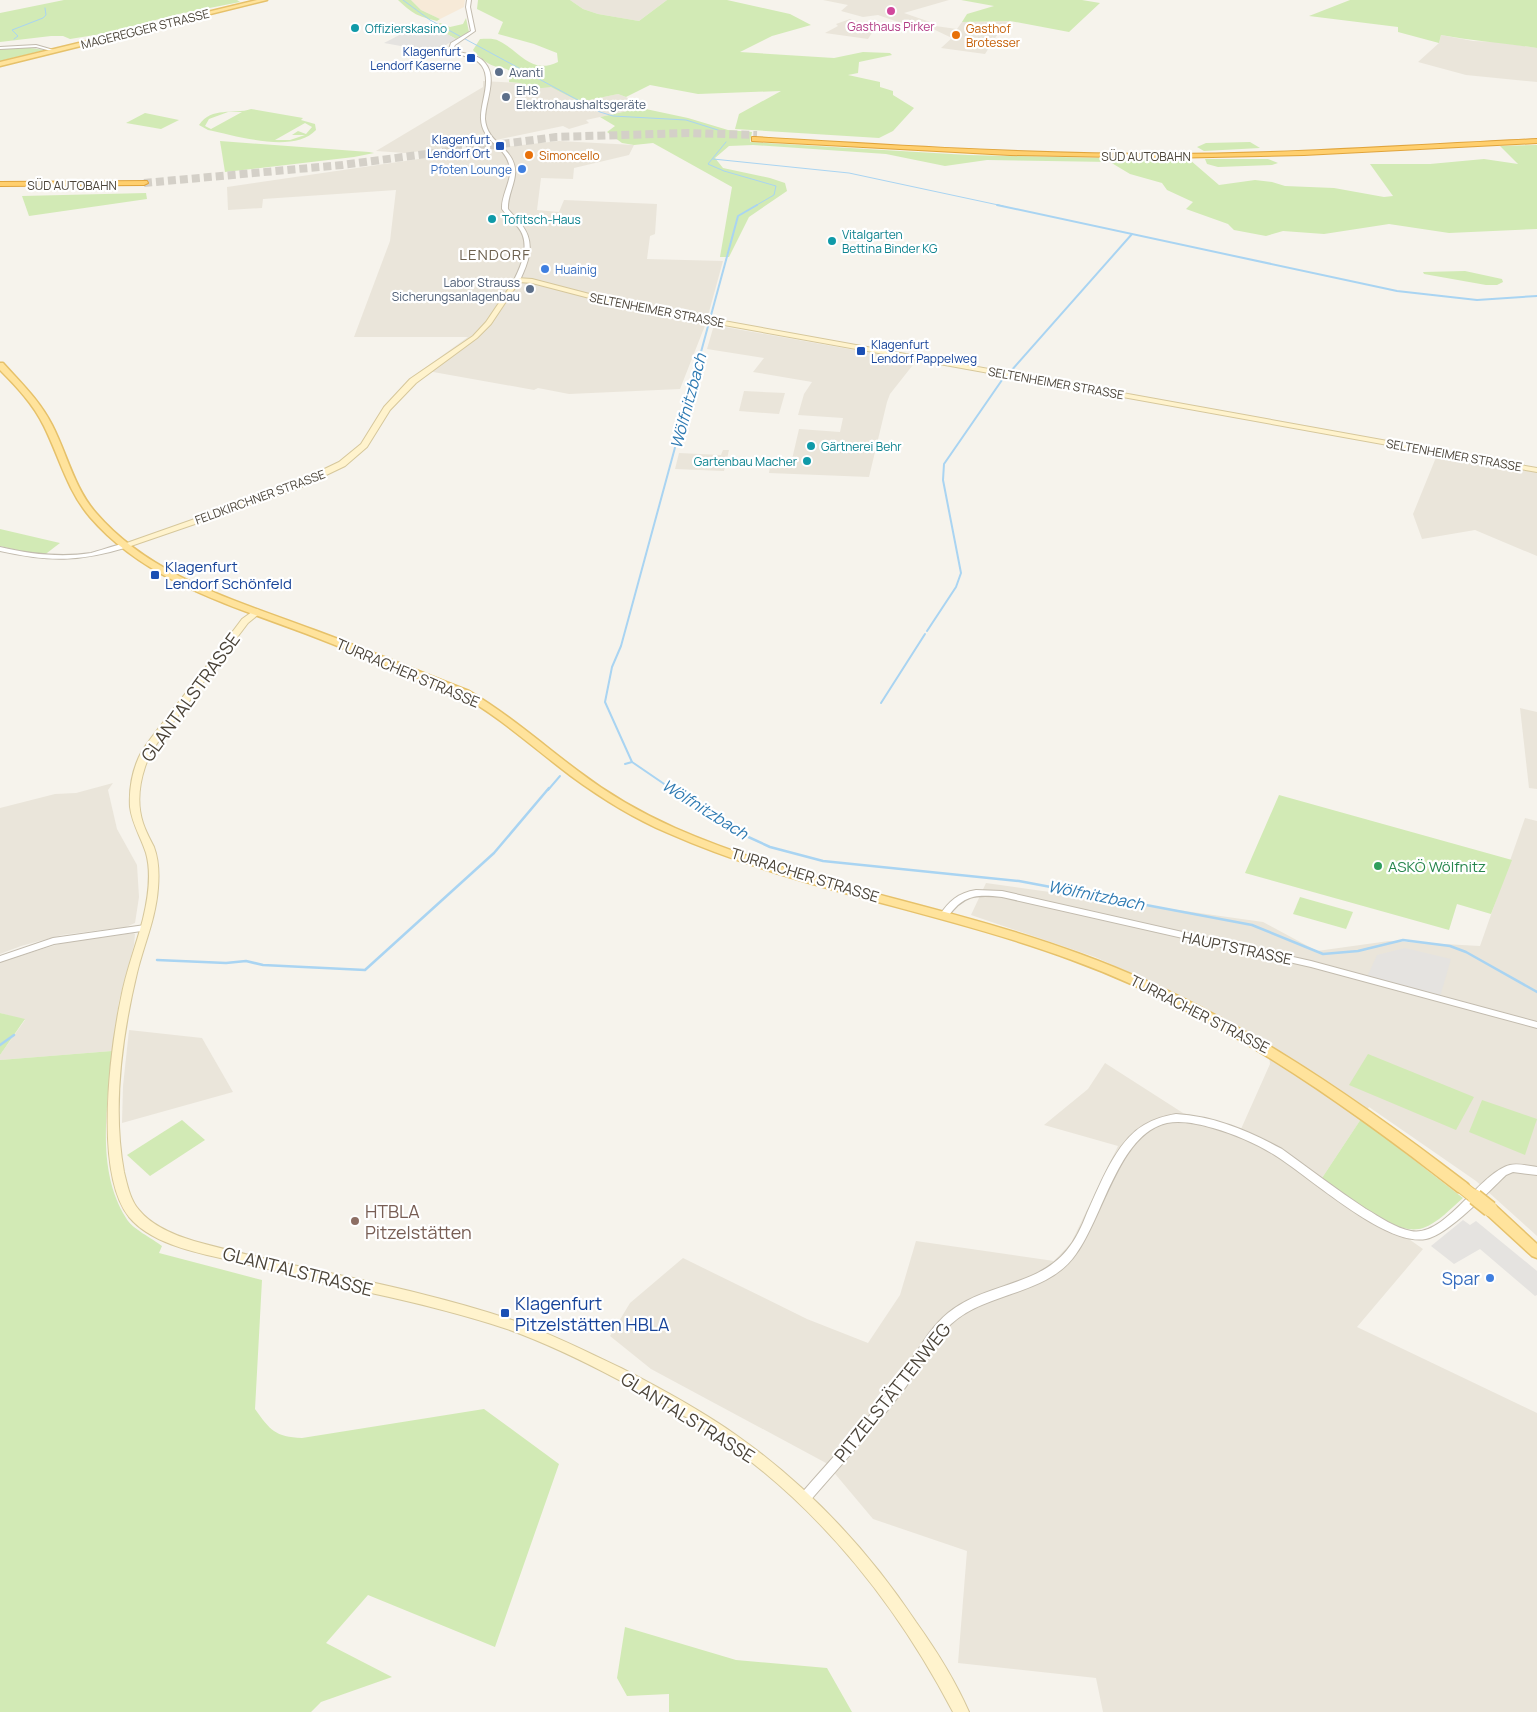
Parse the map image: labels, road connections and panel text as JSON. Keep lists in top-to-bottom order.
{
  "streets": {
    "highway": ["SÜD AUTOBAHN"],
    "main road": [
      "MAGEREGGER STRASSE",
      "SELTENHEIMER STRASSE",
      "FELDKIRCHNER STRASSE",
      "TURRACHER STRASSE",
      "GLANTALSTRASSE"
    ],
    "street": ["HAUPTSTRASSE", "PITZELSTÄTTENWEG"]
  },
  "crossings": [
    ["SELTENHEIMER STRASSE", "FELDKIRCHNER STRASSE"],
    ["FELDKIRCHNER STRASSE", "TURRACHER STRASSE"],
    ["TURRACHER STRASSE", "GLANTALSTRASSE"],
    ["TURRACHER STRASSE", "HAUPTSTRASSE"],
    ["GLANTALSTRASSE", "PITZELSTÄTTENWEG"]
  ],
  "districts": ["LENDORF"],
  "water": ["Wölfnitzbach"],
  "places": {
    "other": [
      "Gasthaus Pirker",
      "Offizierskasino",
      "Gasthof Brotesser",
      "Avanti",
      "EHS Elektrohaushaltsgeräte",
      "Simoncello",
      "Pfoten Lounge",
      "Tofitsch-Haus",
      "Vitalgarten Bettina Binder KG",
      "Huainig",
      "Labor Strauss Sicherungsanlagenbau",
      "Gärtnerei Behr",
      "Gartenbau Macher",
      "ASKÖ Wölfnitz",
      "HTBLA Pitzelstätten",
      "Spar"
    ],
    "transit": [
      "Klagenfurt Lendorf Kaserne",
      "Klagenfurt Lendorf Ort",
      "Klagenfurt Lendorf Pappelweg",
      "Klagenfurt Lendorf Schönfeld",
      "Klagenfurt Pitzelstätten HBLA"
    ]
  }
}
